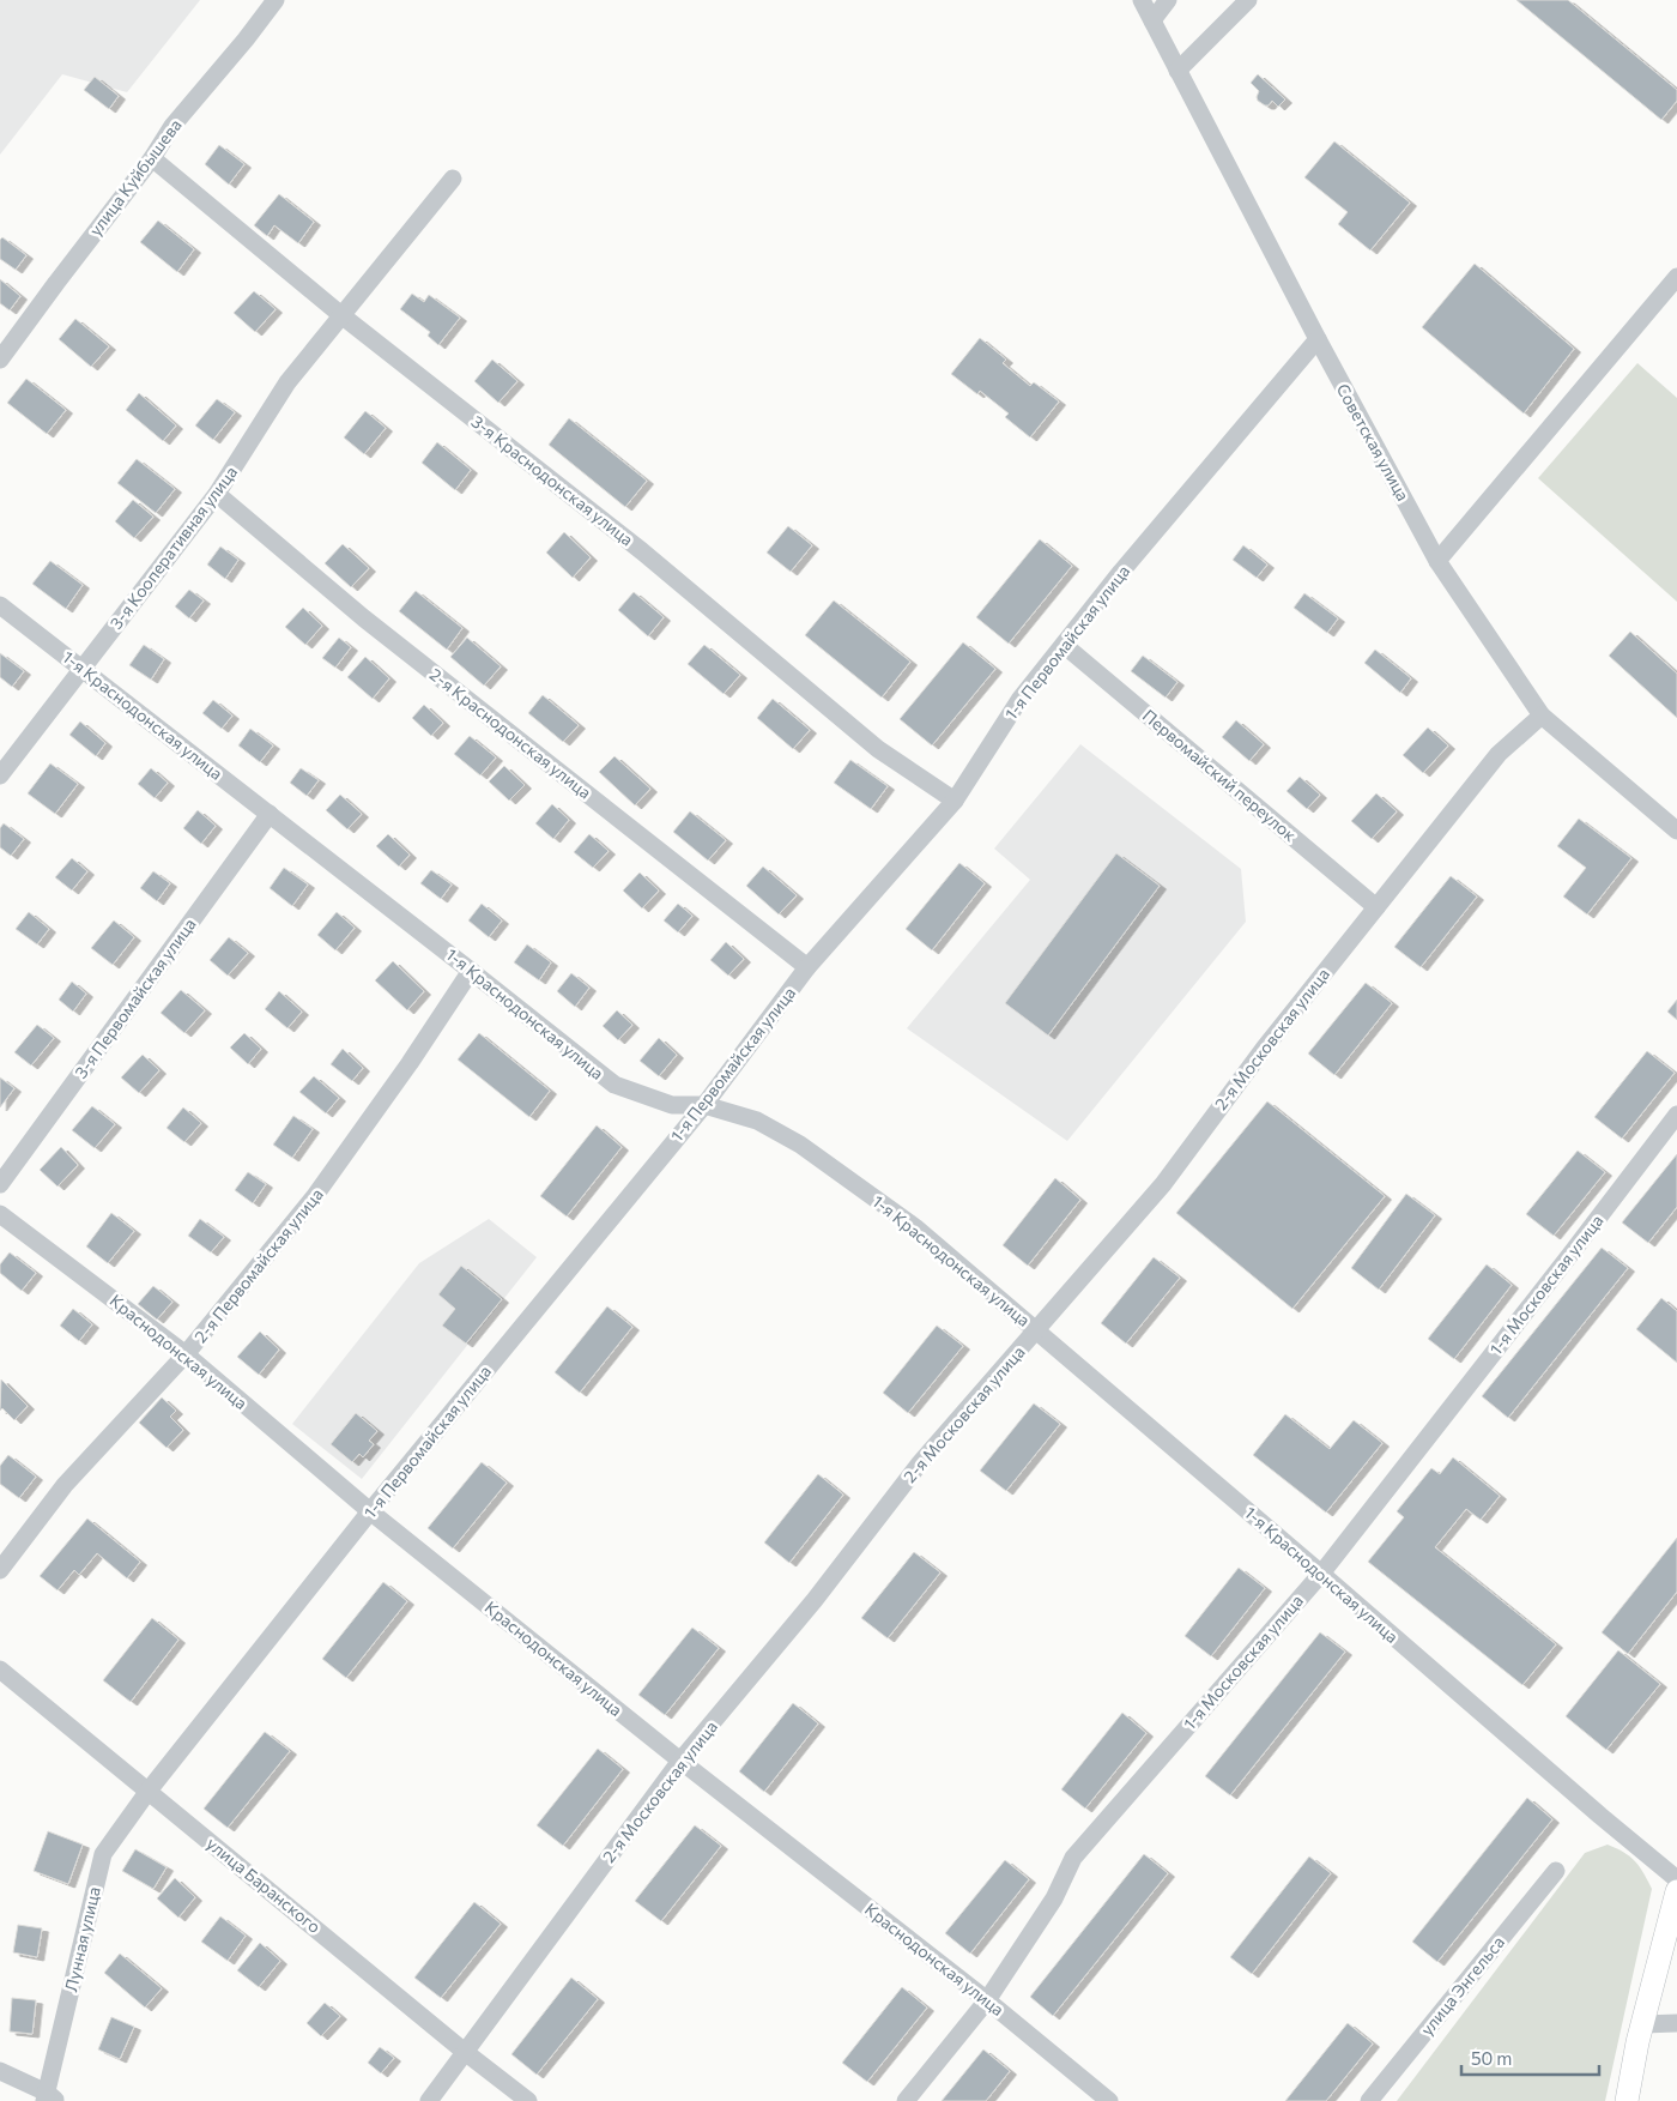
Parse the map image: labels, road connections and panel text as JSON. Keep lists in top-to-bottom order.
{
  "streets": {
    "street": [
      "улица Куйбышева",
      "Советская улица",
      "3-я Краснодонская улица",
      "3-я Кооперативная улица",
      "1-я Первомайская улица",
      "1-я Краснодонская улица",
      "2-я Краснодонская улица",
      "Первомайский переулок",
      "3-я Первомайская улица",
      "2-я Московская улица",
      "2-я Первомайская улица",
      "1-я Московская улица",
      "Краснодонская улица",
      "улица Баранского",
      "Лунная улица",
      "улица Энгельса"
    ]
  },
  "crossings": [
    ["улица Куйбышева", "3-я Краснодонская улица"],
    ["Советская улица", "1-я Первомайская улица"],
    ["Советская улица", "2-я Московская улица"],
    ["3-я Краснодонская улица", "3-я Кооперативная улица"],
    ["3-я Краснодонская улица", "1-я Первомайская улица"],
    ["3-я Кооперативная улица", "1-я Краснодонская улица"],
    ["3-я Кооперативная улица", "2-я Краснодонская улица"],
    ["1-я Первомайская улица", "1-я Краснодонская улица"],
    ["1-я Первомайская улица", "2-я Краснодонская улица"],
    ["1-я Первомайская улица", "Первомайский переулок"],
    ["1-я Первомайская улица", "Краснодонская улица"],
    ["1-я Первомайская улица", "улица Баранского"],
    ["1-я Первомайская улица", "Лунная улица"],
    ["1-я Краснодонская улица", "3-я Первомайская улица"],
    ["1-я Краснодонская улица", "2-я Московская улица"],
    ["1-я Краснодонская улица", "2-я Первомайская улица"],
    ["1-я Краснодонская улица", "1-я Московская улица"],
    ["Первомайский переулок", "2-я Московская улица"],
    ["2-я Московская улица", "Краснодонская улица"],
    ["2-я Московская улица", "улица Баранского"],
    ["2-я Первомайская улица", "Краснодонская улица"],
    ["1-я Московская улица", "Краснодонская улица"],
    ["улица Баранского", "Лунная улица"]
  ],
  "scale_bar": "50 m"
}
